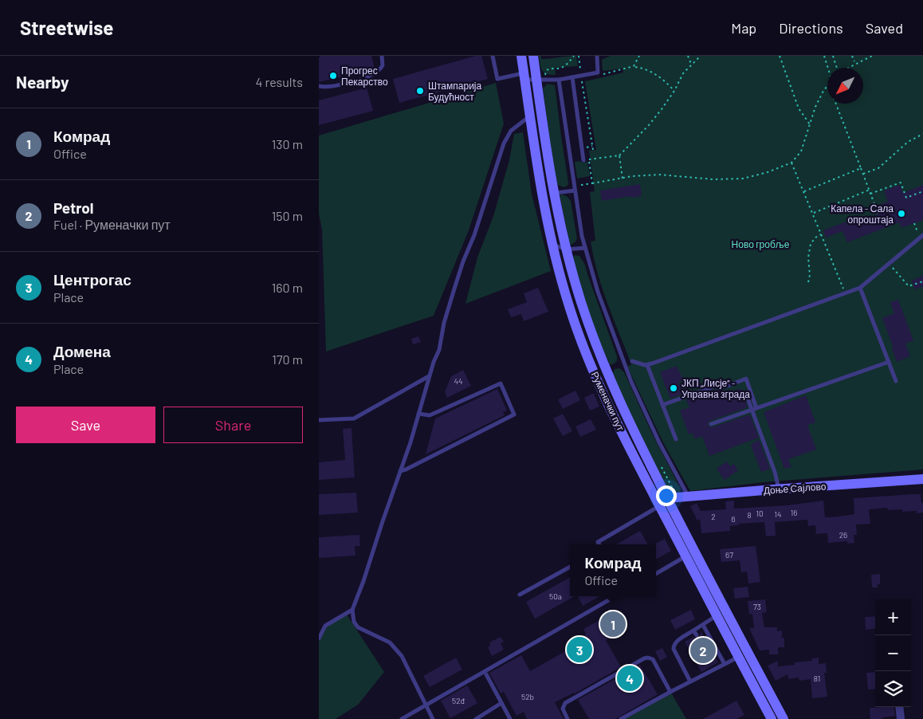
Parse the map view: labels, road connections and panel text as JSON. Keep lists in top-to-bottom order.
{
  "streets": {
    "main road": ["Руменачки пут", "Доње Сајлово"]
  },
  "crossings": [
    ["Руменачки пут", "Доње Сајлово"]
  ],
  "parks": ["Ново гробље"],
  "places": [
    "Прогрес Пекарство",
    "Штампарија Будућност",
    "Капела - Сала опроштаја",
    "ЈКП „Лисје” - Управна зграда"
  ],
  "house_numbers": [
    "44",
    "16",
    "10",
    "14",
    "8",
    "2",
    "6",
    "26",
    "67",
    "50a",
    "73",
    "81",
    "52b",
    "52đ"
  ],
  "north": "bottom left",
  "page": {
    "header": "Streetwise",
    "nav": ["Map", "Directions", "Saved"],
    "heading": ["Nearby", "4 results"],
    "list": [
      {
        "mark": "1",
        "name": "Комрад",
        "note": "Office",
        "value": "130 m"
      },
      {
        "mark": "2",
        "name": "Petrol",
        "note": "Fuel · Руменачки пут",
        "value": "150 m"
      },
      {
        "mark": "3",
        "name": "Центрогас",
        "note": "Place",
        "value": "160 m"
      },
      {
        "mark": "4",
        "name": "Домена",
        "note": "Place",
        "value": "170 m"
      }
    ],
    "buttons": ["Save", "Share"],
    "popup": ["Комрад", "Office"],
    "map_buttons": ["+", "−"],
    "pins": [
      "1",
      "3",
      "2",
      "4"
    ]
  }
}
